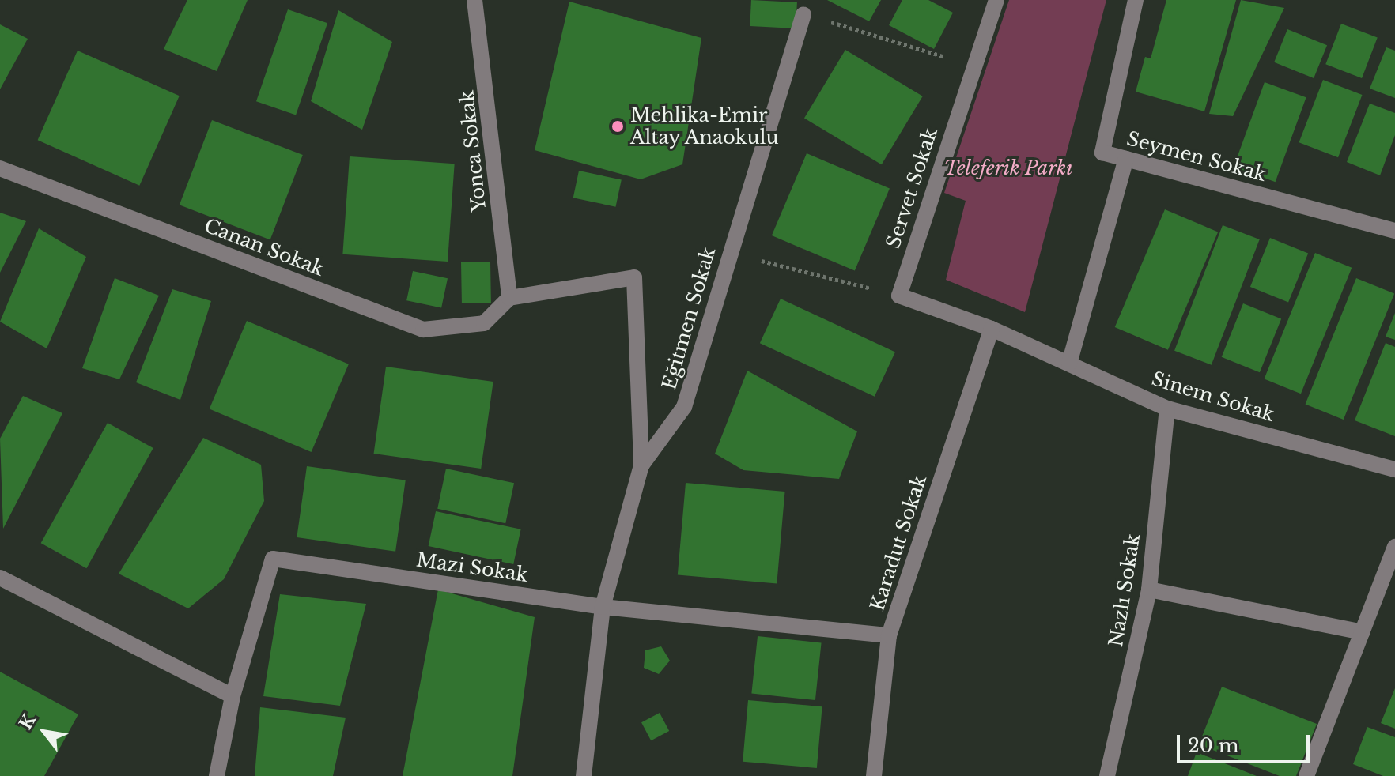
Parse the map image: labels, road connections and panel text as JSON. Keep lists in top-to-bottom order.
{
  "streets": {
    "street": [
      "Yonca Sokak",
      "Seymen Sokak",
      "Servet Sokak",
      "Canan Sokak",
      "Eğitmen Sokak",
      "Sinem Sokak",
      "Karadut Sokak",
      "Mazi Sokak",
      "Nazlı Sokak"
    ]
  },
  "crossings": [
    ["Yonca Sokak", "Canan Sokak"],
    ["Eğitmen Sokak", "Mazi Sokak"],
    ["Sinem Sokak", "Karadut Sokak"],
    ["Sinem Sokak", "Nazlı Sokak"],
    ["Karadut Sokak", "Mazi Sokak"]
  ],
  "parks": ["Teleferik Parkı"],
  "places": ["Mehlika-Emir Altay Anaokulu"],
  "scale_bar": "20 m",
  "north": "top left"
}
